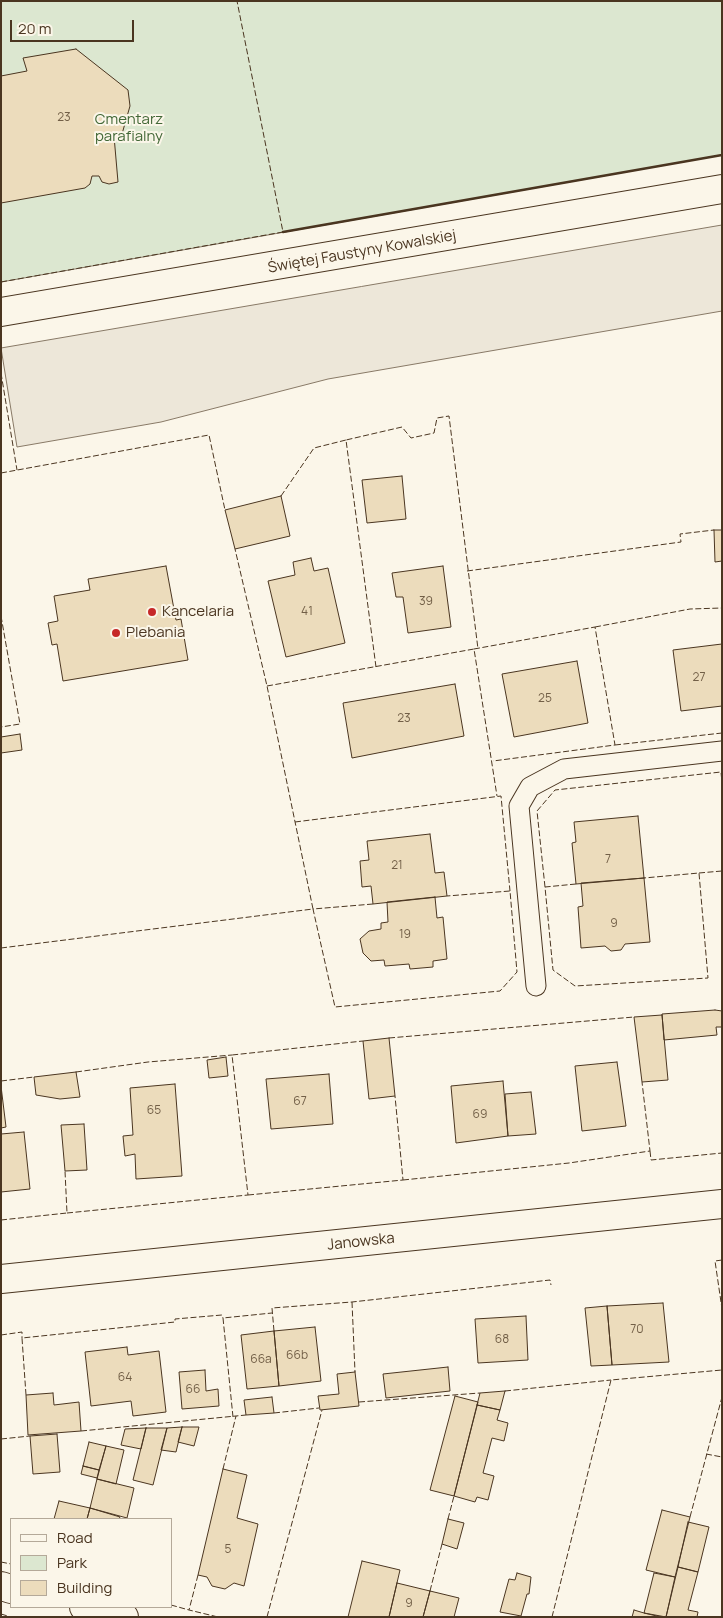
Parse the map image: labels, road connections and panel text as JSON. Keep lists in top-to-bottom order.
{
  "streets": {
    "street": ["Świętej Faustyny Kowalskiej", "Janowska"]
  },
  "parks": ["Cmentarz parafialny"],
  "places": ["Kancelaria", "Plebania"],
  "house_numbers": [
    "23",
    "39",
    "41",
    "27",
    "25",
    "23",
    "7",
    "21",
    "9",
    "19",
    "67",
    "65",
    "69",
    "70",
    "68",
    "66b",
    "66a",
    "64",
    "66",
    "5",
    "9"
  ],
  "legend": ["Road", "Park", "Building"],
  "scale_bar": "20 m"
}
